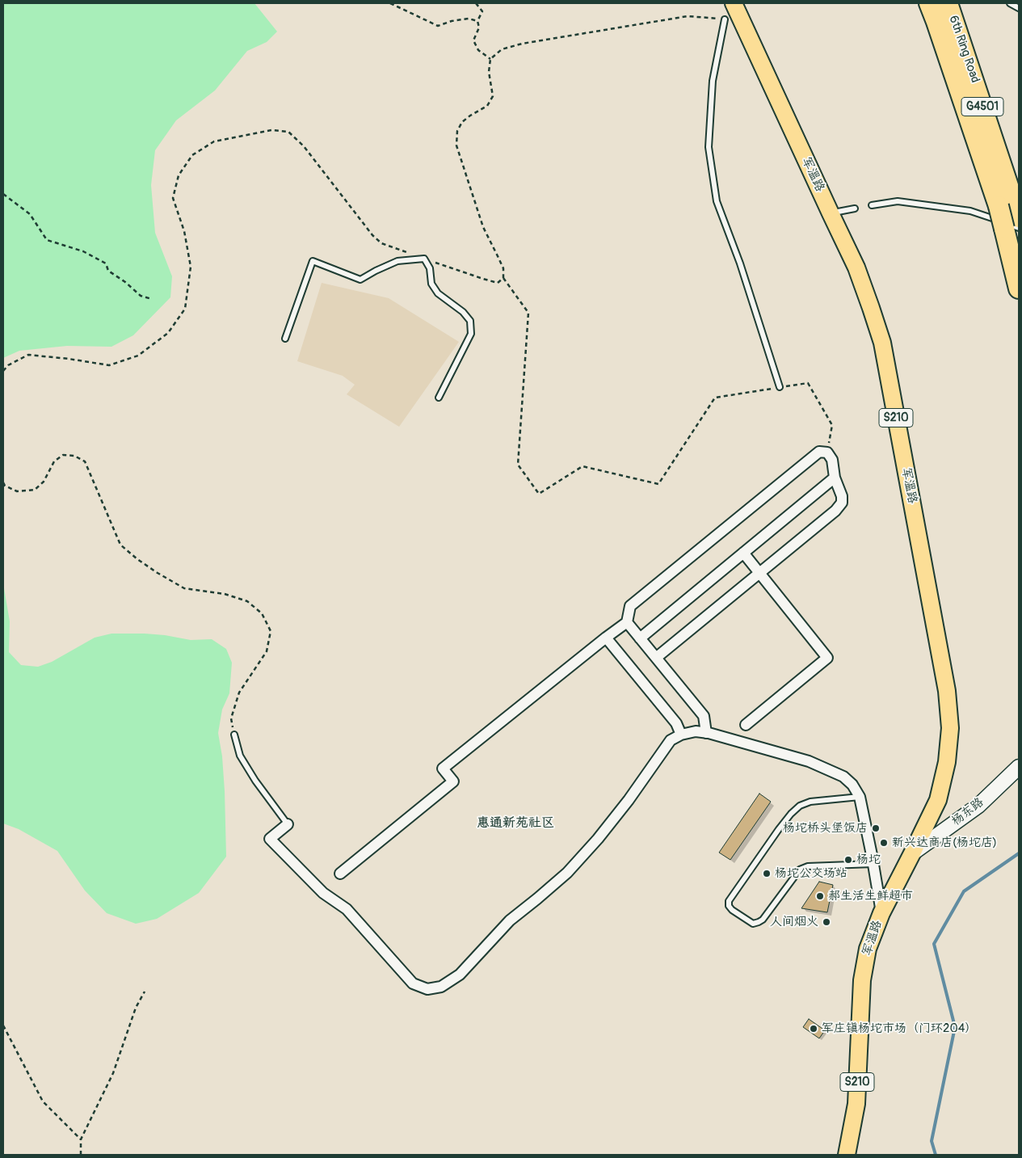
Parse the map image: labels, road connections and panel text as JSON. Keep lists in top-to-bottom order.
{
  "streets": {
    "highway": ["6th Ring Road", "G4501"],
    "main road": ["军温路", "S210"],
    "street": ["杨东路"]
  },
  "crossings": [
    ["军温路", "杨东路"]
  ],
  "districts": ["惠通新苑社区"],
  "places": [
    "杨坨桥头堡饭店",
    "新兴达商店(杨坨店)",
    "杨坨",
    "杨坨公交场站",
    "郝生活生鲜超市",
    "人间烟火",
    "军庄镇杨坨市场（门环204）"
  ]
}
